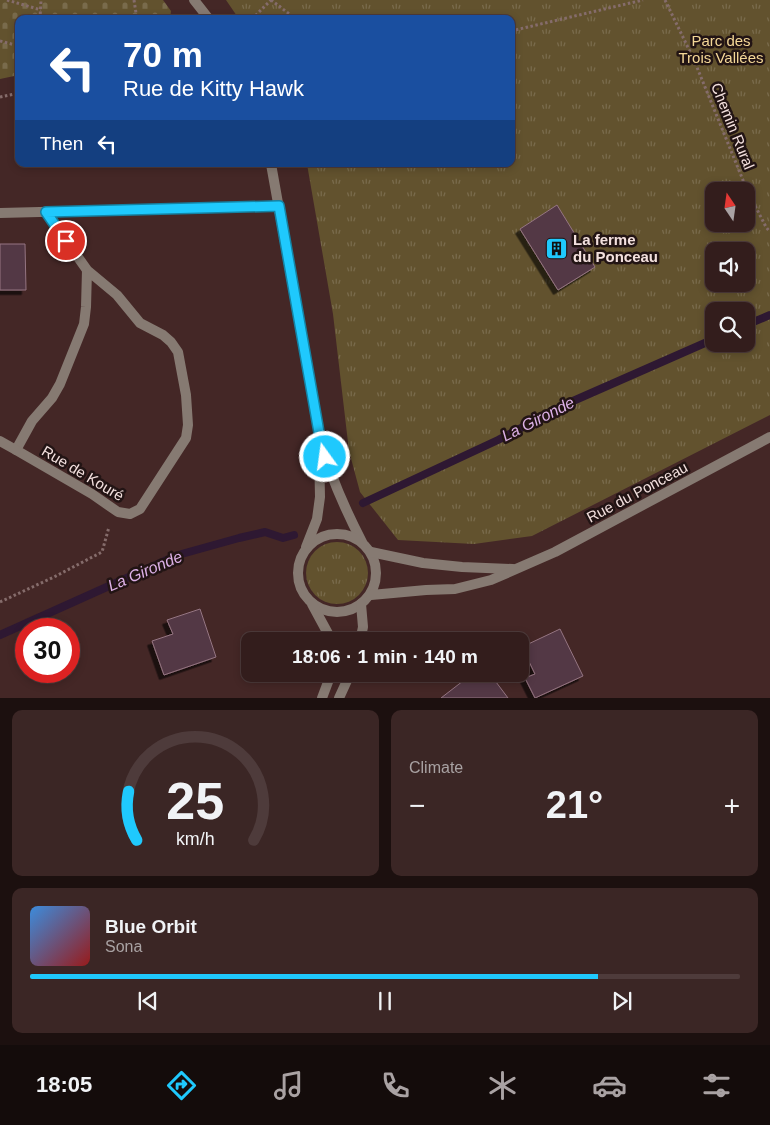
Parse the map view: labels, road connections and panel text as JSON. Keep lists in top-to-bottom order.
{
  "streets": {
    "street": ["Rue de Kouré", "Rue du Ponceau"],
    "path": ["Chemin Rural"]
  },
  "water": ["La Gironde"],
  "parks": ["Parc des Trois Vallées"],
  "places": {
    "building": ["La ferme du Ponceau"]
  },
  "north": "top",
  "page": {
    "turn": ["70 m", "Rue de Kitty Hawk"],
    "then": "Then",
    "limit": "30",
    "trip": "18:06 · 1 min · 140 m",
    "tile": "Climate",
    "heat": ["−", "21°", "+"],
    "song": ["Blue Orbit", "Sona"],
    "tabs": "18:05",
    "gauge": ["25", "km/h"]
  }
}
